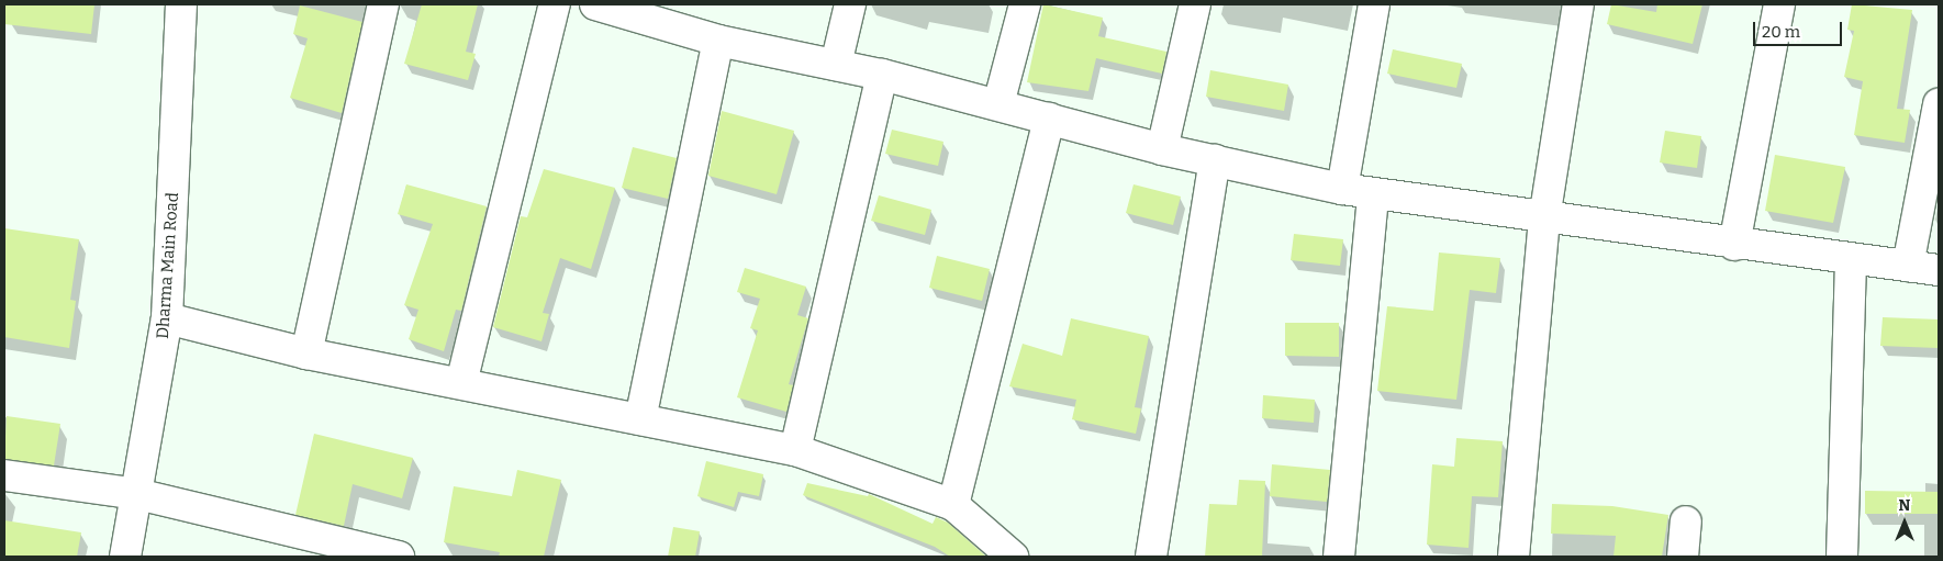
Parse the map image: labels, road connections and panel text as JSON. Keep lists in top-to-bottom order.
{
  "streets": {
    "street": ["Dharma Main Road"]
  },
  "scale_bar": "20 m",
  "north": "top"
}
